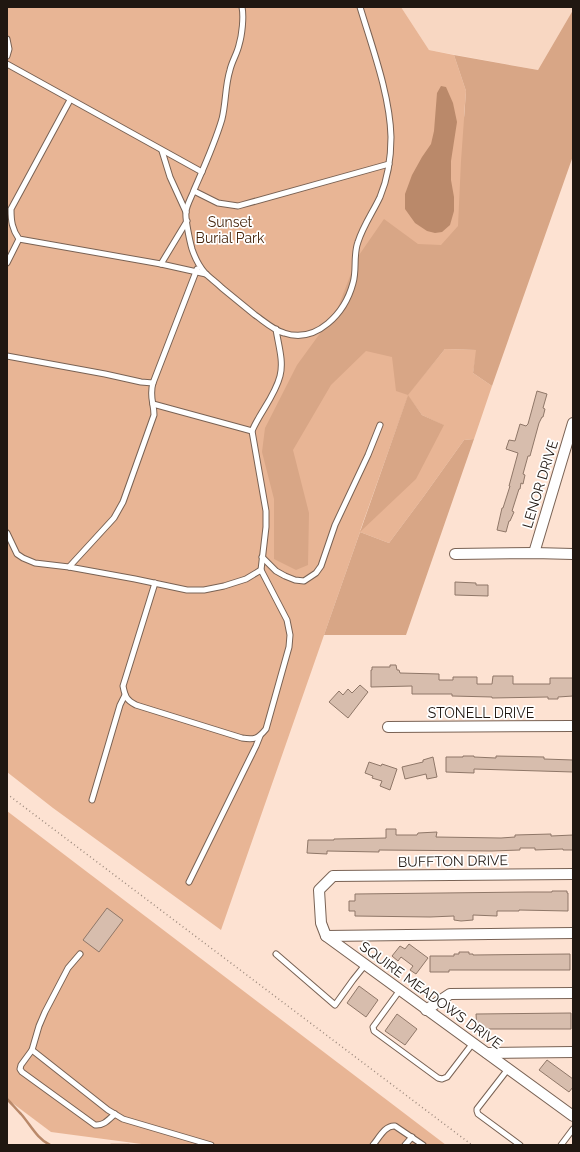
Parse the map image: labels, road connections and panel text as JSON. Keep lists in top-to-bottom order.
{
  "streets": {
    "street": [
      "LENOR DRIVE",
      "STONELL DRIVE",
      "BUFFTON DRIVE",
      "SQUIRE MEADOWS DRIVE"
    ]
  },
  "crossings": [
    ["BUFFTON DRIVE", "SQUIRE MEADOWS DRIVE"]
  ],
  "parks": ["Sunset Burial Park"]
}
